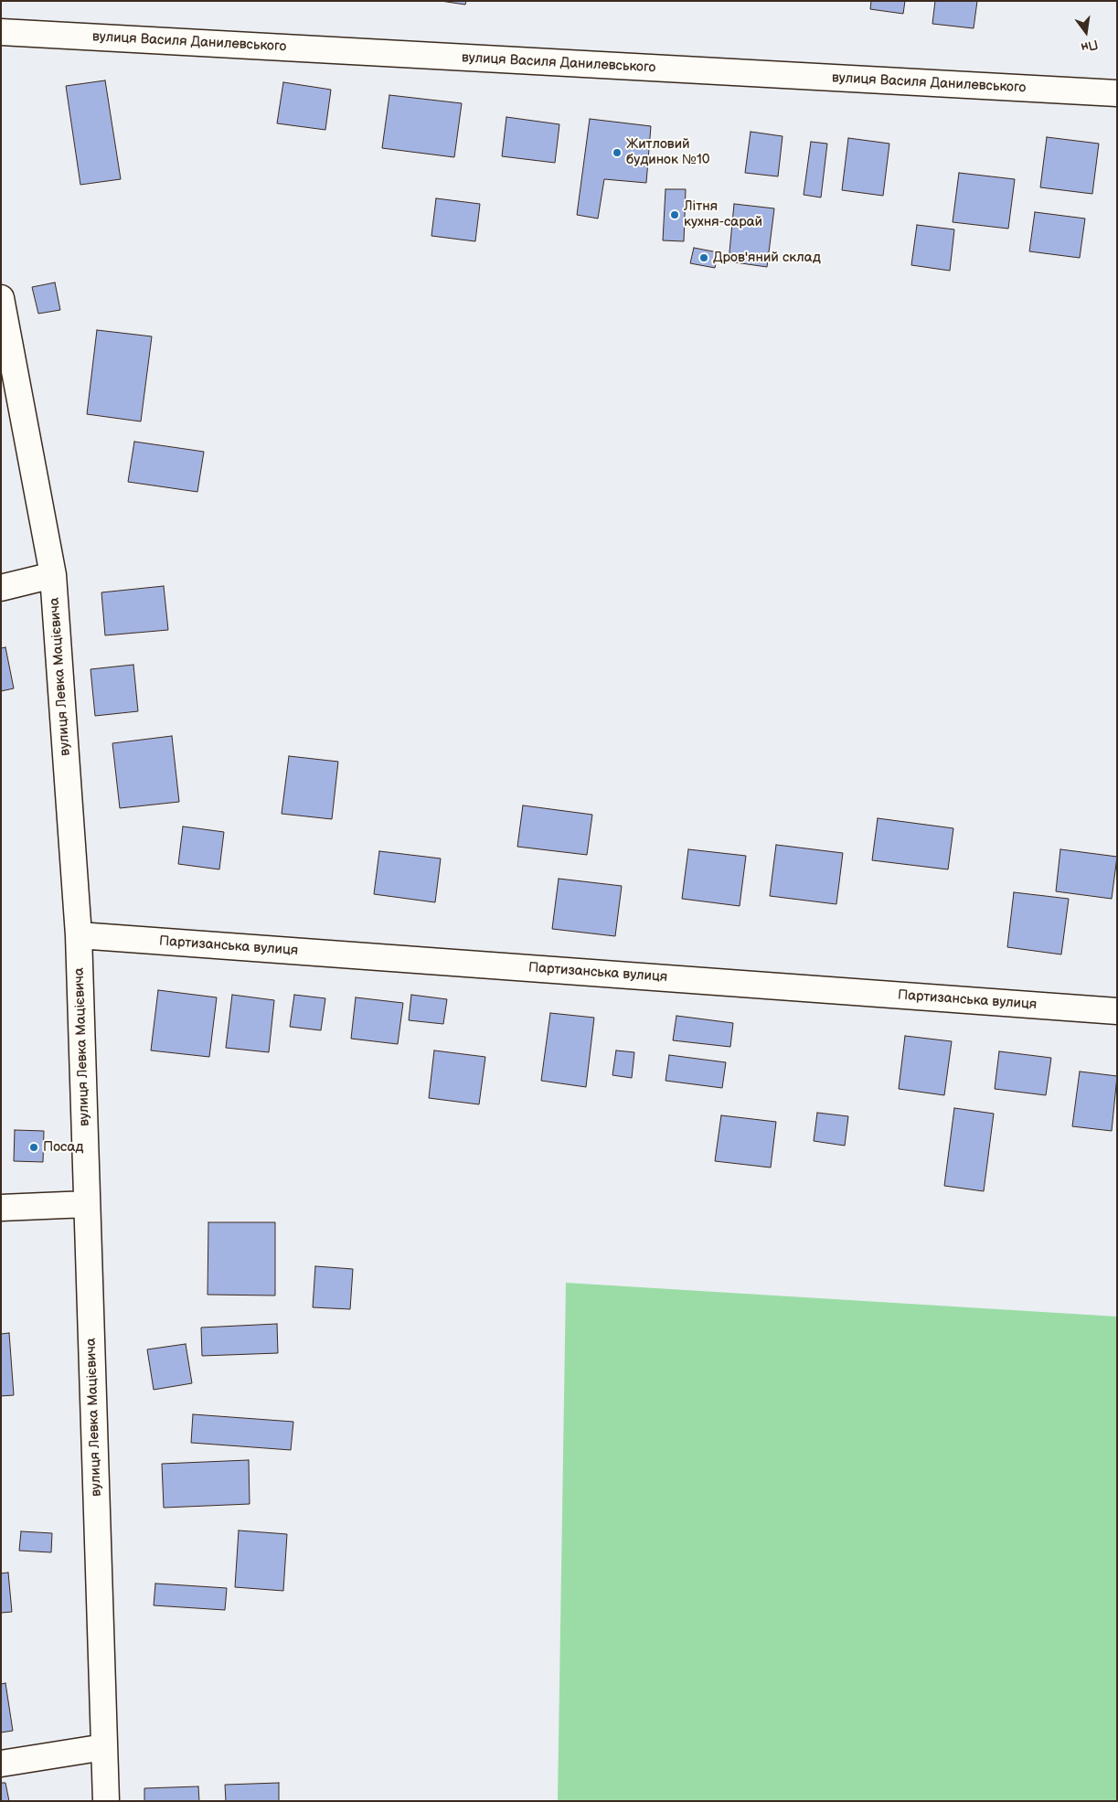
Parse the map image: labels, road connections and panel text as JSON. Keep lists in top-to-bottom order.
{
  "streets": {
    "street": ["вулиця Василя Данилевського", "вулиця Левка Мацієвича", "Партизанська вулиця"]
  },
  "crossings": [
    ["вулиця Левка Мацієвича", "Партизанська вулиця"]
  ],
  "places": [
    "Житловий будинок №10",
    "Літня кухня-сарай",
    "Дров'яний склад",
    "Посад"
  ],
  "north": "bottom"
}
